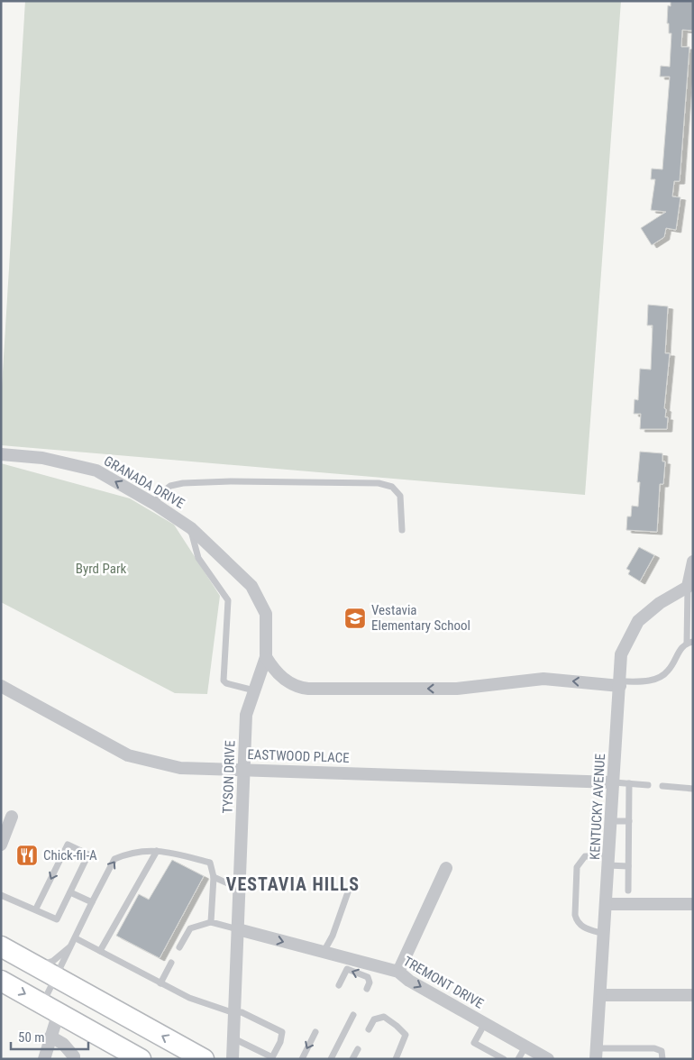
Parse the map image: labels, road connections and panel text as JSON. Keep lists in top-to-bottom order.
{
  "streets": {
    "street": [
      "GRANADA DRIVE",
      "EASTWOOD PLACE",
      "TYSON DRIVE",
      "KENTUCKY AVENUE",
      "TREMONT DRIVE"
    ]
  },
  "crossings": [
    ["GRANADA DRIVE", "TYSON DRIVE"],
    ["EASTWOOD PLACE", "TYSON DRIVE"],
    ["EASTWOOD PLACE", "KENTUCKY AVENUE"],
    ["TYSON DRIVE", "TREMONT DRIVE"]
  ],
  "one_way": ["GRANADA DRIVE", "TREMONT DRIVE"],
  "districts": ["VESTAVIA HILLS"],
  "parks": ["Byrd Park"],
  "places": {
    "school or university": ["Vestavia Elementary School"],
    "restaurant": ["Chick-fil-A"]
  },
  "scale_bar": "50 m"
}
